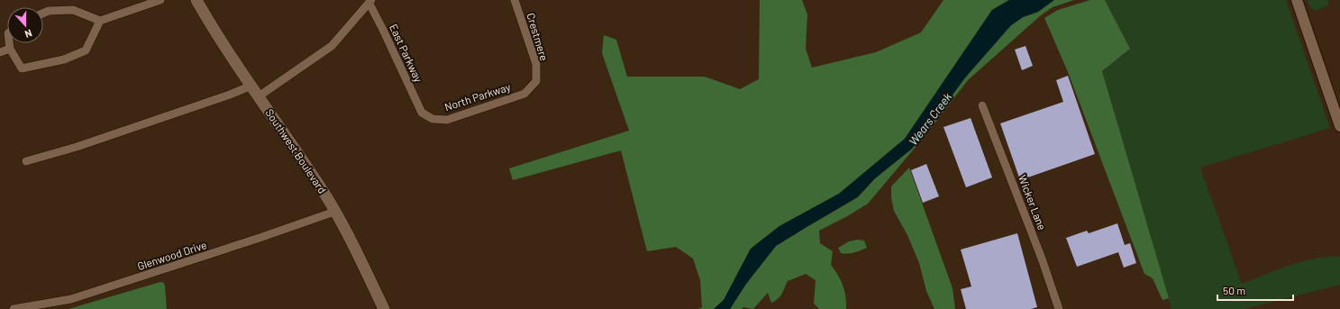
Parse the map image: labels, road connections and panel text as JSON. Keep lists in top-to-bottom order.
{
  "streets": {
    "main road": ["Southwest Boulevard"],
    "street": [
      "Crestmere",
      "East Parkway",
      "North Parkway",
      "Wicker Lane",
      "Glenwood Drive"
    ]
  },
  "crossings": [
    ["Crestmere", "North Parkway"],
    ["East Parkway", "North Parkway"],
    ["Southwest Boulevard", "Glenwood Drive"]
  ],
  "water": ["Wears Creek"],
  "scale_bar": "50 m",
  "north": "bottom"
}
